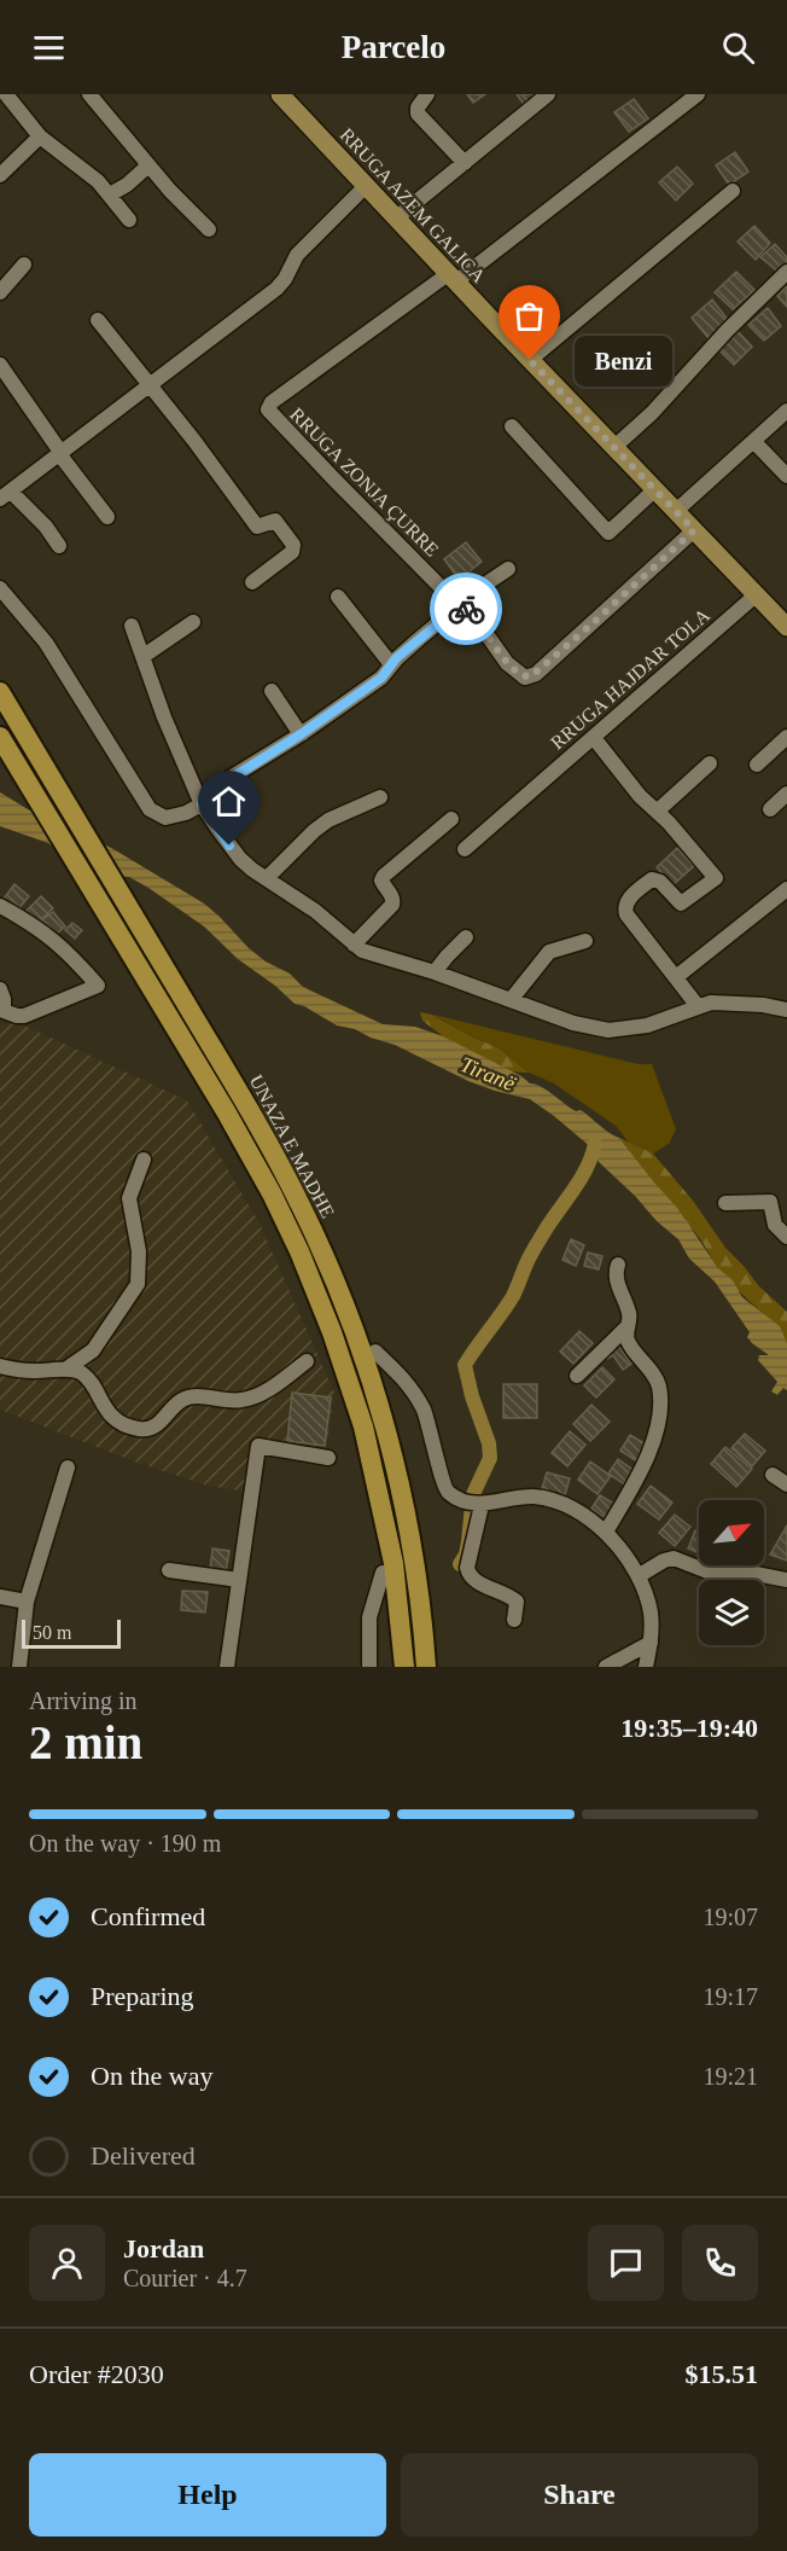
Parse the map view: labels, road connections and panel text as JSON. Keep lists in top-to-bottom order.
{
  "streets": {
    "highway": ["UNAZA E MADHE"],
    "main road": ["RRUGA AZEM GALICA"],
    "street": ["RRUGA ZONJA ÇURRE", "RRUGA HAJDAR TOLA"]
  },
  "crossings": [
    ["RRUGA AZEM GALICA", "RRUGA ZONJA ÇURRE"],
    ["RRUGA AZEM GALICA", "RRUGA HAJDAR TOLA"]
  ],
  "water": ["Tiranë"],
  "places": ["Benzi"],
  "scale_bar": "50 m",
  "north": "top right",
  "page": {
    "header": "Parcelo",
    "bubble": "Benzi",
    "scale": "50 m",
    "heading": ["2 min", "Arriving in", "19:35–19:40"],
    "panel": [
      "Jordan",
      "Courier · 4.7",
      "Order #2030",
      "$15.51"
    ],
    "bar": "On the way · 190 m",
    "list": [
      ["Confirmed", "19:07"],
      ["Preparing", "19:17"],
      ["On the way", "19:21"],
      "Delivered"
    ],
    "buttons": ["Help", "Share"]
  }
}
